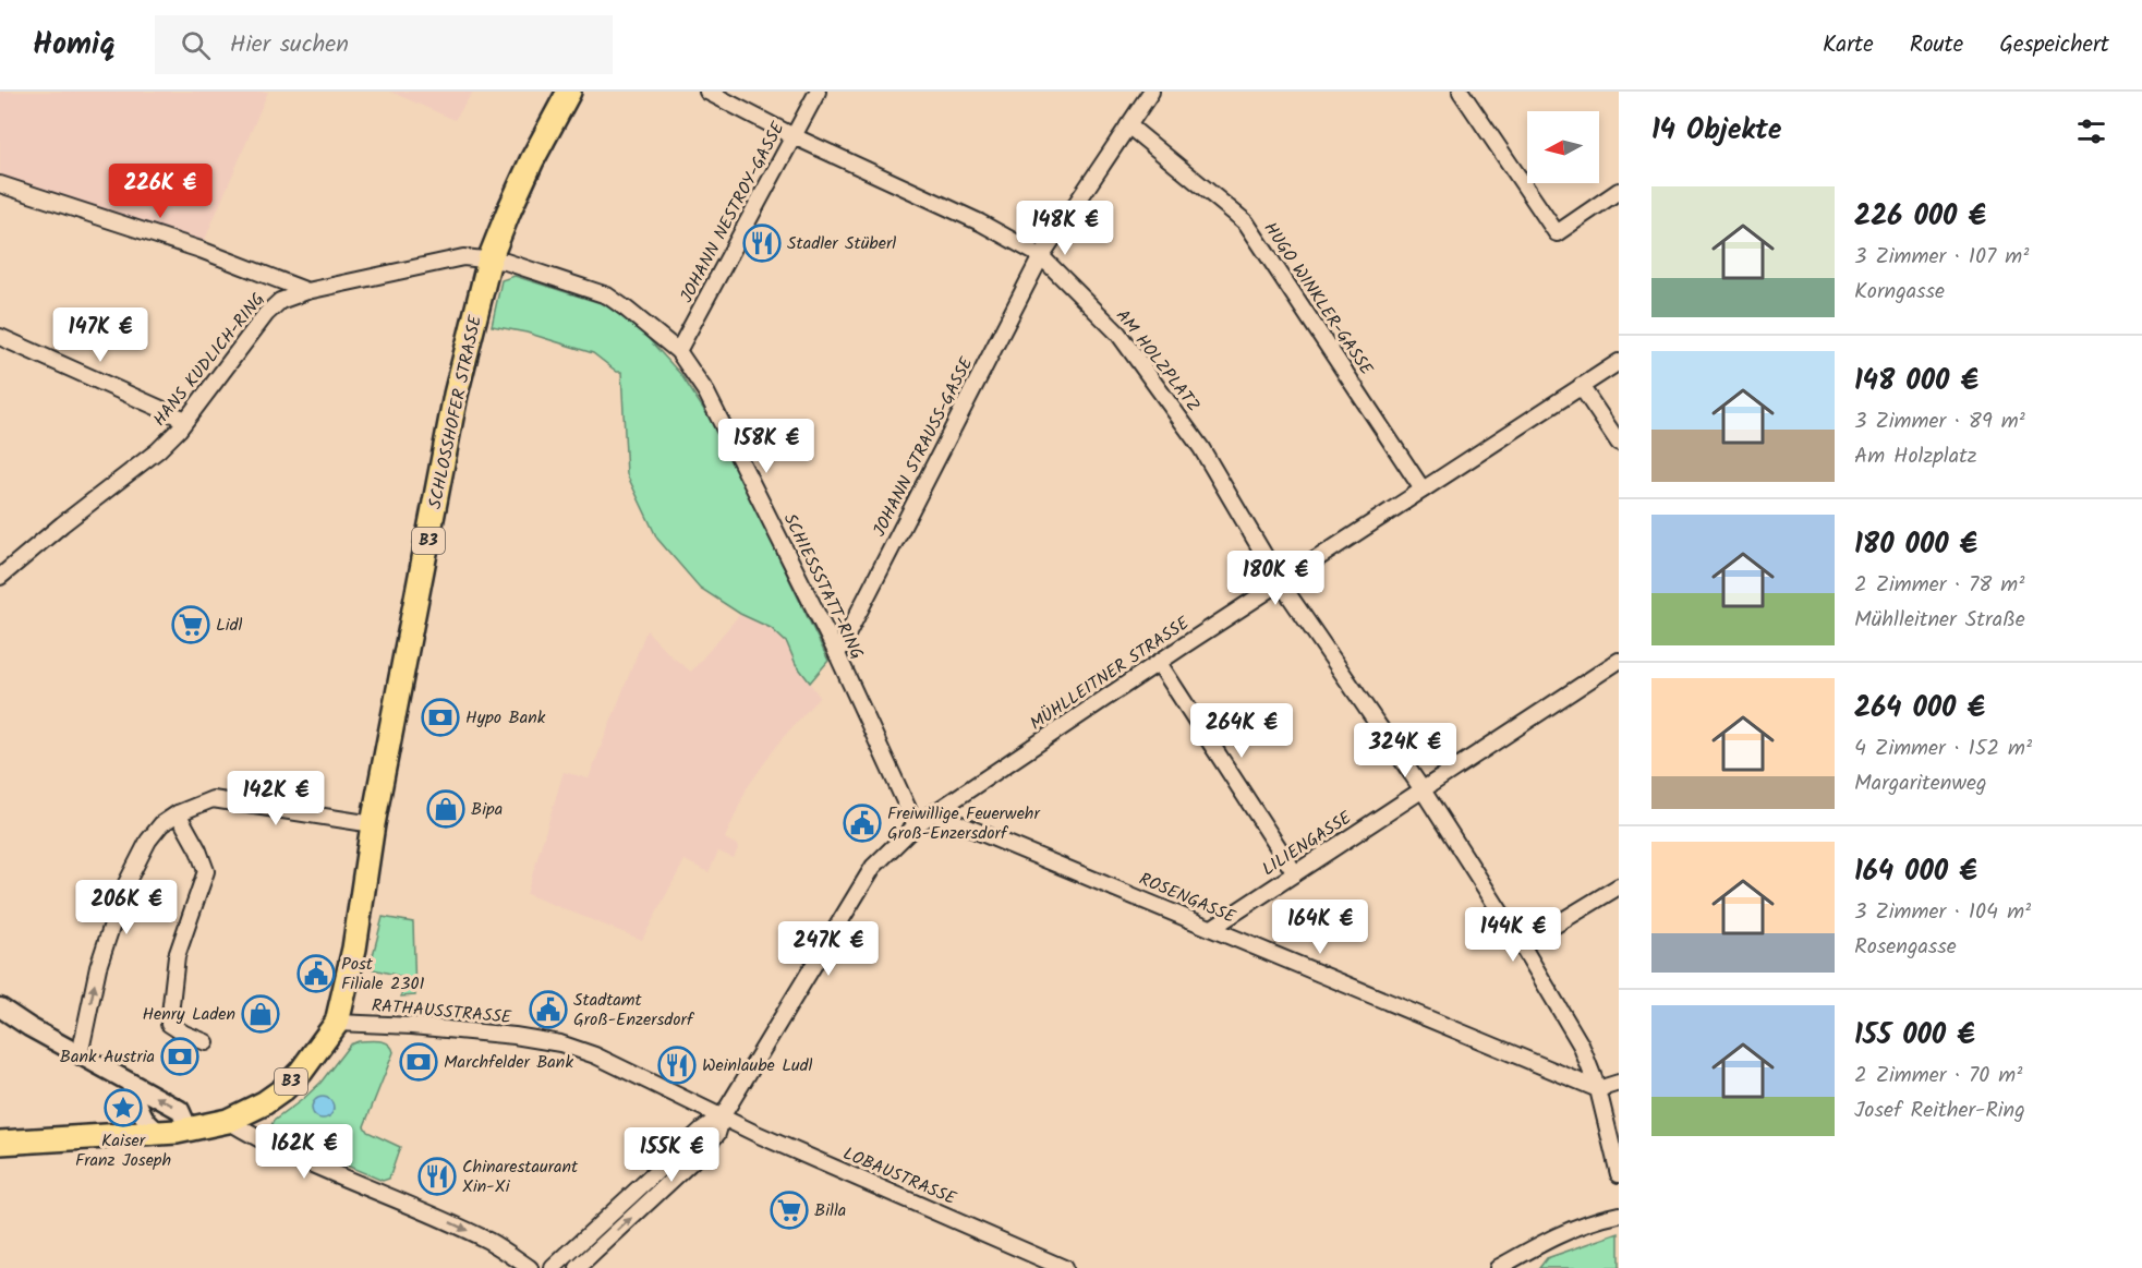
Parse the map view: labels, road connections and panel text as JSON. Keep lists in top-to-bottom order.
{
  "streets": {
    "main road": ["SCHLOSSHOFER STRASSE", "B3"],
    "street": [
      "JOHANN NESTROY-GASSE",
      "HUGO WINKLER-GASSE",
      "HANS KUDLICH-RING",
      "AM HOLZPLATZ",
      "JOHANN STRAUSS-GASSE",
      "SCHIESSSTATT-RING",
      "MÜHLLEITNER STRASSE",
      "LILIENGASSE",
      "ROSENGASSE",
      "RATHAUSSTRASSE",
      "LOBAUSTRASSE"
    ]
  },
  "crossings": [
    ["JOHANN NESTROY-GASSE", "AM HOLZPLATZ"],
    ["JOHANN NESTROY-GASSE", "SCHIESSSTATT-RING"],
    ["HUGO WINKLER-GASSE", "JOHANN STRAUSS-GASSE"],
    ["HUGO WINKLER-GASSE", "MÜHLLEITNER STRASSE"],
    ["HANS KUDLICH-RING", "SCHLOSSHOFER STRASSE"],
    ["HANS KUDLICH-RING", "SCHIESSSTATT-RING"],
    ["AM HOLZPLATZ", "JOHANN STRAUSS-GASSE"],
    ["AM HOLZPLATZ", "MÜHLLEITNER STRASSE"],
    ["AM HOLZPLATZ", "LILIENGASSE"],
    ["AM HOLZPLATZ", "ROSENGASSE"],
    ["SCHLOSSHOFER STRASSE", "B3"],
    ["SCHLOSSHOFER STRASSE", "SCHIESSSTATT-RING"],
    ["JOHANN STRAUSS-GASSE", "SCHIESSSTATT-RING"],
    ["B3", "RATHAUSSTRASSE"],
    ["SCHIESSSTATT-RING", "MÜHLLEITNER STRASSE"],
    ["MÜHLLEITNER STRASSE", "ROSENGASSE"],
    ["MÜHLLEITNER STRASSE", "RATHAUSSTRASSE"],
    ["MÜHLLEITNER STRASSE", "LOBAUSTRASSE"],
    ["LILIENGASSE", "ROSENGASSE"],
    ["RATHAUSSTRASSE", "LOBAUSTRASSE"]
  ],
  "places": {
    "restaurant": ["Stadler Stüberl", "Weinlaube Ludl", "Chinarestaurant Xin-Xi"],
    "supermarket": ["Lidl", "Billa"],
    "bank": ["Hypo Bank", "Bank Austria", "Marchfelder Bank"],
    "shop": ["Bipa", "Henry Laden"],
    "public building": ["Freiwillige Feuerwehr Groß-Enzersdorf", "Post Filiale 2301", "Stadtamt Groß-Enzersdorf"],
    "place": ["Kaiser Franz Joseph"]
  },
  "north": "left",
  "page": {
    "header": "Homiq",
    "search": "Hier suchen",
    "nav": ["Karte", "Route", "Gespeichert"],
    "heading": "14 Objekte",
    "price": [
      "226K €",
      "148K €",
      "147K €",
      "158K €",
      "180K €",
      "264K €",
      "324K €",
      "142K €",
      "206K €",
      "164K €",
      "144K €",
      "247K €",
      "162K €",
      "155K €"
    ],
    "list": [
      {
        "name": "226 000 €",
        "note": "3 Zimmer · 107 m² · Korngasse"
      },
      {
        "name": "148 000 €",
        "note": "3 Zimmer · 89 m² · Am Holzplatz"
      },
      {
        "name": "180 000 €",
        "note": "2 Zimmer · 78 m² · Mühlleitner Straße"
      },
      {
        "name": "264 000 €",
        "note": "4 Zimmer · 152 m² · Margaritenweg"
      },
      {
        "name": "164 000 €",
        "note": "3 Zimmer · 104 m² · Rosengasse"
      },
      {
        "name": "155 000 €",
        "note": "2 Zimmer · 70 m² · Josef Reither-Ring"
      }
    ]
  }
}
